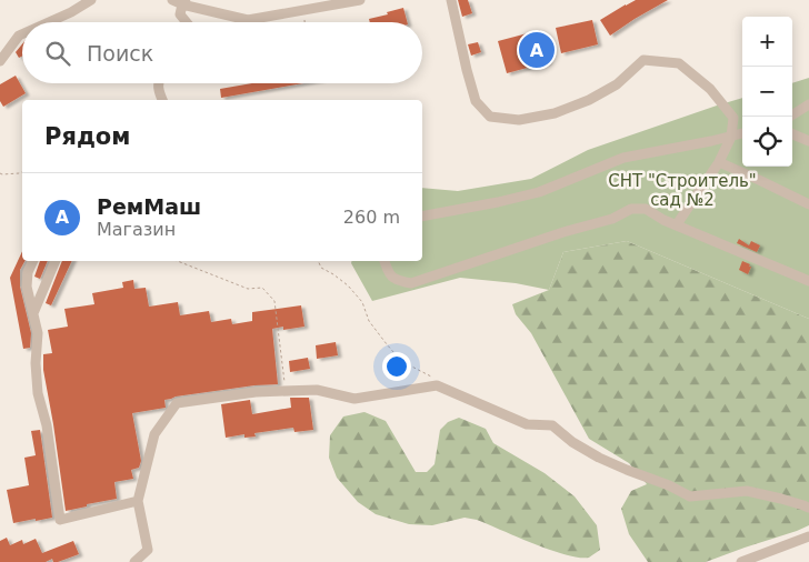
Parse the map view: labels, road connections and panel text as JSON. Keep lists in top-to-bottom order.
{
  "parks": ["СНТ \"Строитель\" сад №2"],
  "page": {
    "map_buttons": ["+", "−"],
    "search": "Поиск",
    "pins": "A",
    "heading": "Рядом",
    "list": [
      {
        "mark": "A",
        "name": "РемМаш",
        "note": "Магазин",
        "value": "260 m"
      }
    ]
  }
}
